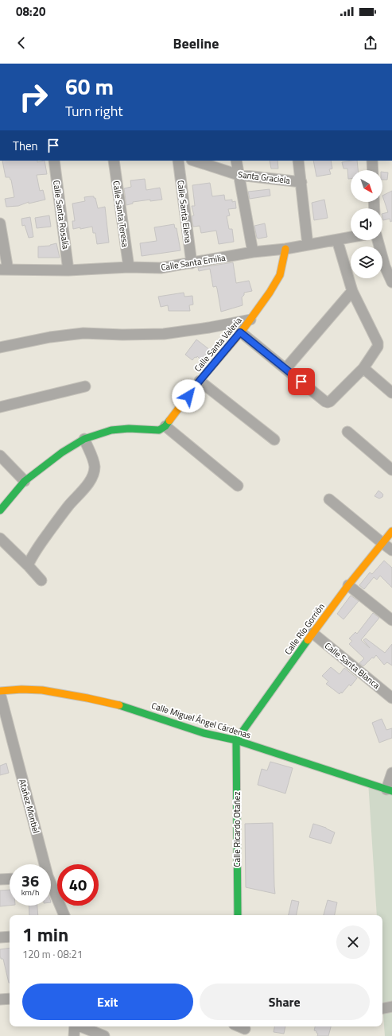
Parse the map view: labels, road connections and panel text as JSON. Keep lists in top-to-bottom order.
{
  "streets": {
    "street": [
      "Santa Graciela",
      "Calle Santa Elena",
      "Calle Santa Teresa",
      "Calle Santa Rosalía",
      "Calle Santa Emilia",
      "Calle Santa Valeria",
      "Calle Río Gorrión",
      "Calle Santa Blanca",
      "Calle Miguel Ángel Cárdenas",
      "Atañez Montiel",
      "Calle Ricardo Otañez"
    ]
  },
  "crossings": [
    ["Calle Santa Elena", "Calle Santa Emilia"],
    ["Calle Santa Teresa", "Calle Santa Emilia"],
    ["Calle Santa Rosalía", "Calle Santa Emilia"],
    ["Calle Santa Emilia", "Calle Santa Valeria"],
    ["Calle Río Gorrión", "Calle Santa Blanca"],
    ["Calle Río Gorrión", "Calle Miguel Ángel Cárdenas"],
    ["Calle Río Gorrión", "Calle Ricardo Otañez"],
    ["Calle Miguel Ángel Cárdenas", "Atañez Montiel"],
    ["Calle Miguel Ángel Cárdenas", "Calle Ricardo Otañez"]
  ],
  "north": "bottom right",
  "page": {
    "status": "08:20",
    "header": "Beeline",
    "turn": ["60 m", "Turn right"],
    "then": "Then",
    "speed": "36 km/h",
    "limit": "40",
    "heading": ["1 min", "120 m · 08:21"],
    "buttons": ["Exit", "Share"]
  }
}
